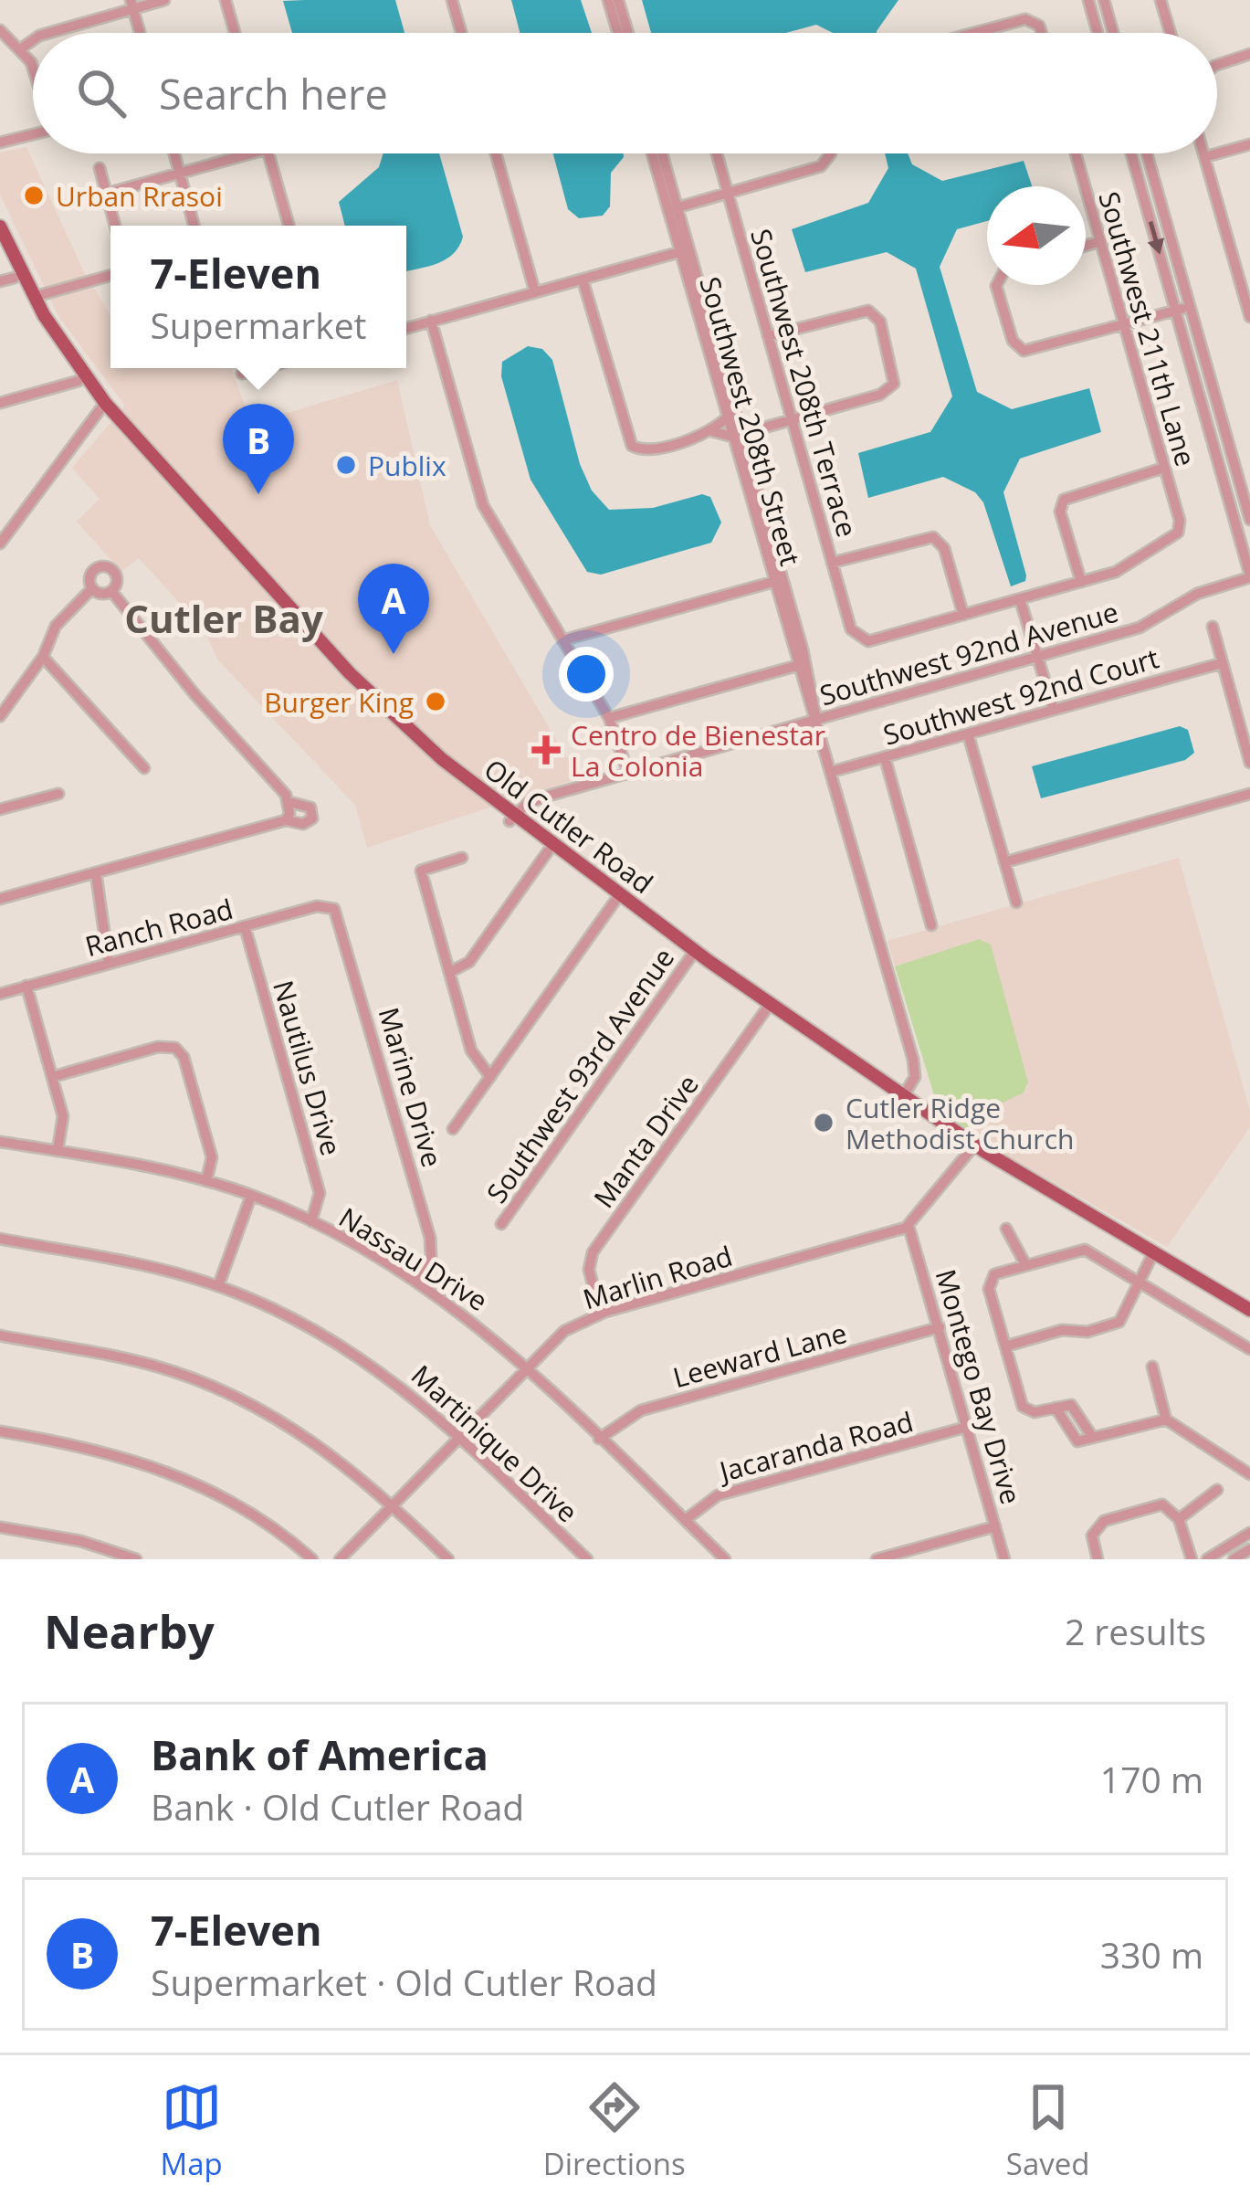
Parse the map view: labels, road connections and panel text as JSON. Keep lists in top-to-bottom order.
{
  "streets": {
    "main road": ["Old Cutler Road"],
    "street": [
      "Southwest 211th Lane",
      "Southwest 208th Terrace",
      "Southwest 208th Street",
      "Southwest 92nd Avenue",
      "Southwest 92nd Court",
      "Ranch Road",
      "Nautilus Drive",
      "Southwest 93rd Avenue",
      "Marine Drive",
      "Manta Drive",
      "Nassau Drive",
      "Marlin Road",
      "Leeward Lane",
      "Montego Bay Drive",
      "Martinique Drive",
      "Jacaranda Road"
    ]
  },
  "crossings": [
    ["Southwest 208th Street", "Southwest 92nd Avenue"],
    ["Southwest 208th Street", "Southwest 92nd Court"],
    ["Southwest 208th Street", "Old Cutler Road"],
    ["Southwest 92nd Avenue", "Old Cutler Road"],
    ["Old Cutler Road", "Southwest 93rd Avenue"],
    ["Old Cutler Road", "Manta Drive"],
    ["Ranch Road", "Nautilus Drive"],
    ["Ranch Road", "Marine Drive"],
    ["Nautilus Drive", "Nassau Drive"],
    ["Marine Drive", "Nassau Drive"],
    ["Manta Drive", "Marlin Road"],
    ["Nassau Drive", "Marlin Road"],
    ["Nassau Drive", "Leeward Lane"],
    ["Nassau Drive", "Jacaranda Road"],
    ["Marlin Road", "Montego Bay Drive"],
    ["Marlin Road", "Martinique Drive"],
    ["Leeward Lane", "Montego Bay Drive"],
    ["Montego Bay Drive", "Jacaranda Road"]
  ],
  "districts": ["Cutler Bay"],
  "places": {
    "other": [
      "Urban Rrasoi",
      "Publix",
      "Burger King",
      "Cutler Ridge Methodist Church"
    ],
    "health": ["Centro de Bienestar La Colonia"]
  },
  "north": "left",
  "page": {
    "search": "Search here",
    "popup": ["7-Eleven", "Supermarket"],
    "pins": ["B", "A"],
    "heading": ["Nearby", "2 results"],
    "list": [
      {
        "mark": "A",
        "name": "Bank of America",
        "note": "Bank · Old Cutler Road",
        "value": "170 m"
      },
      {
        "mark": "B",
        "name": "7-Eleven",
        "note": "Supermarket · Old Cutler Road",
        "value": "330 m"
      }
    ],
    "nav": ["Map", "Directions", "Saved"]
  }
}
